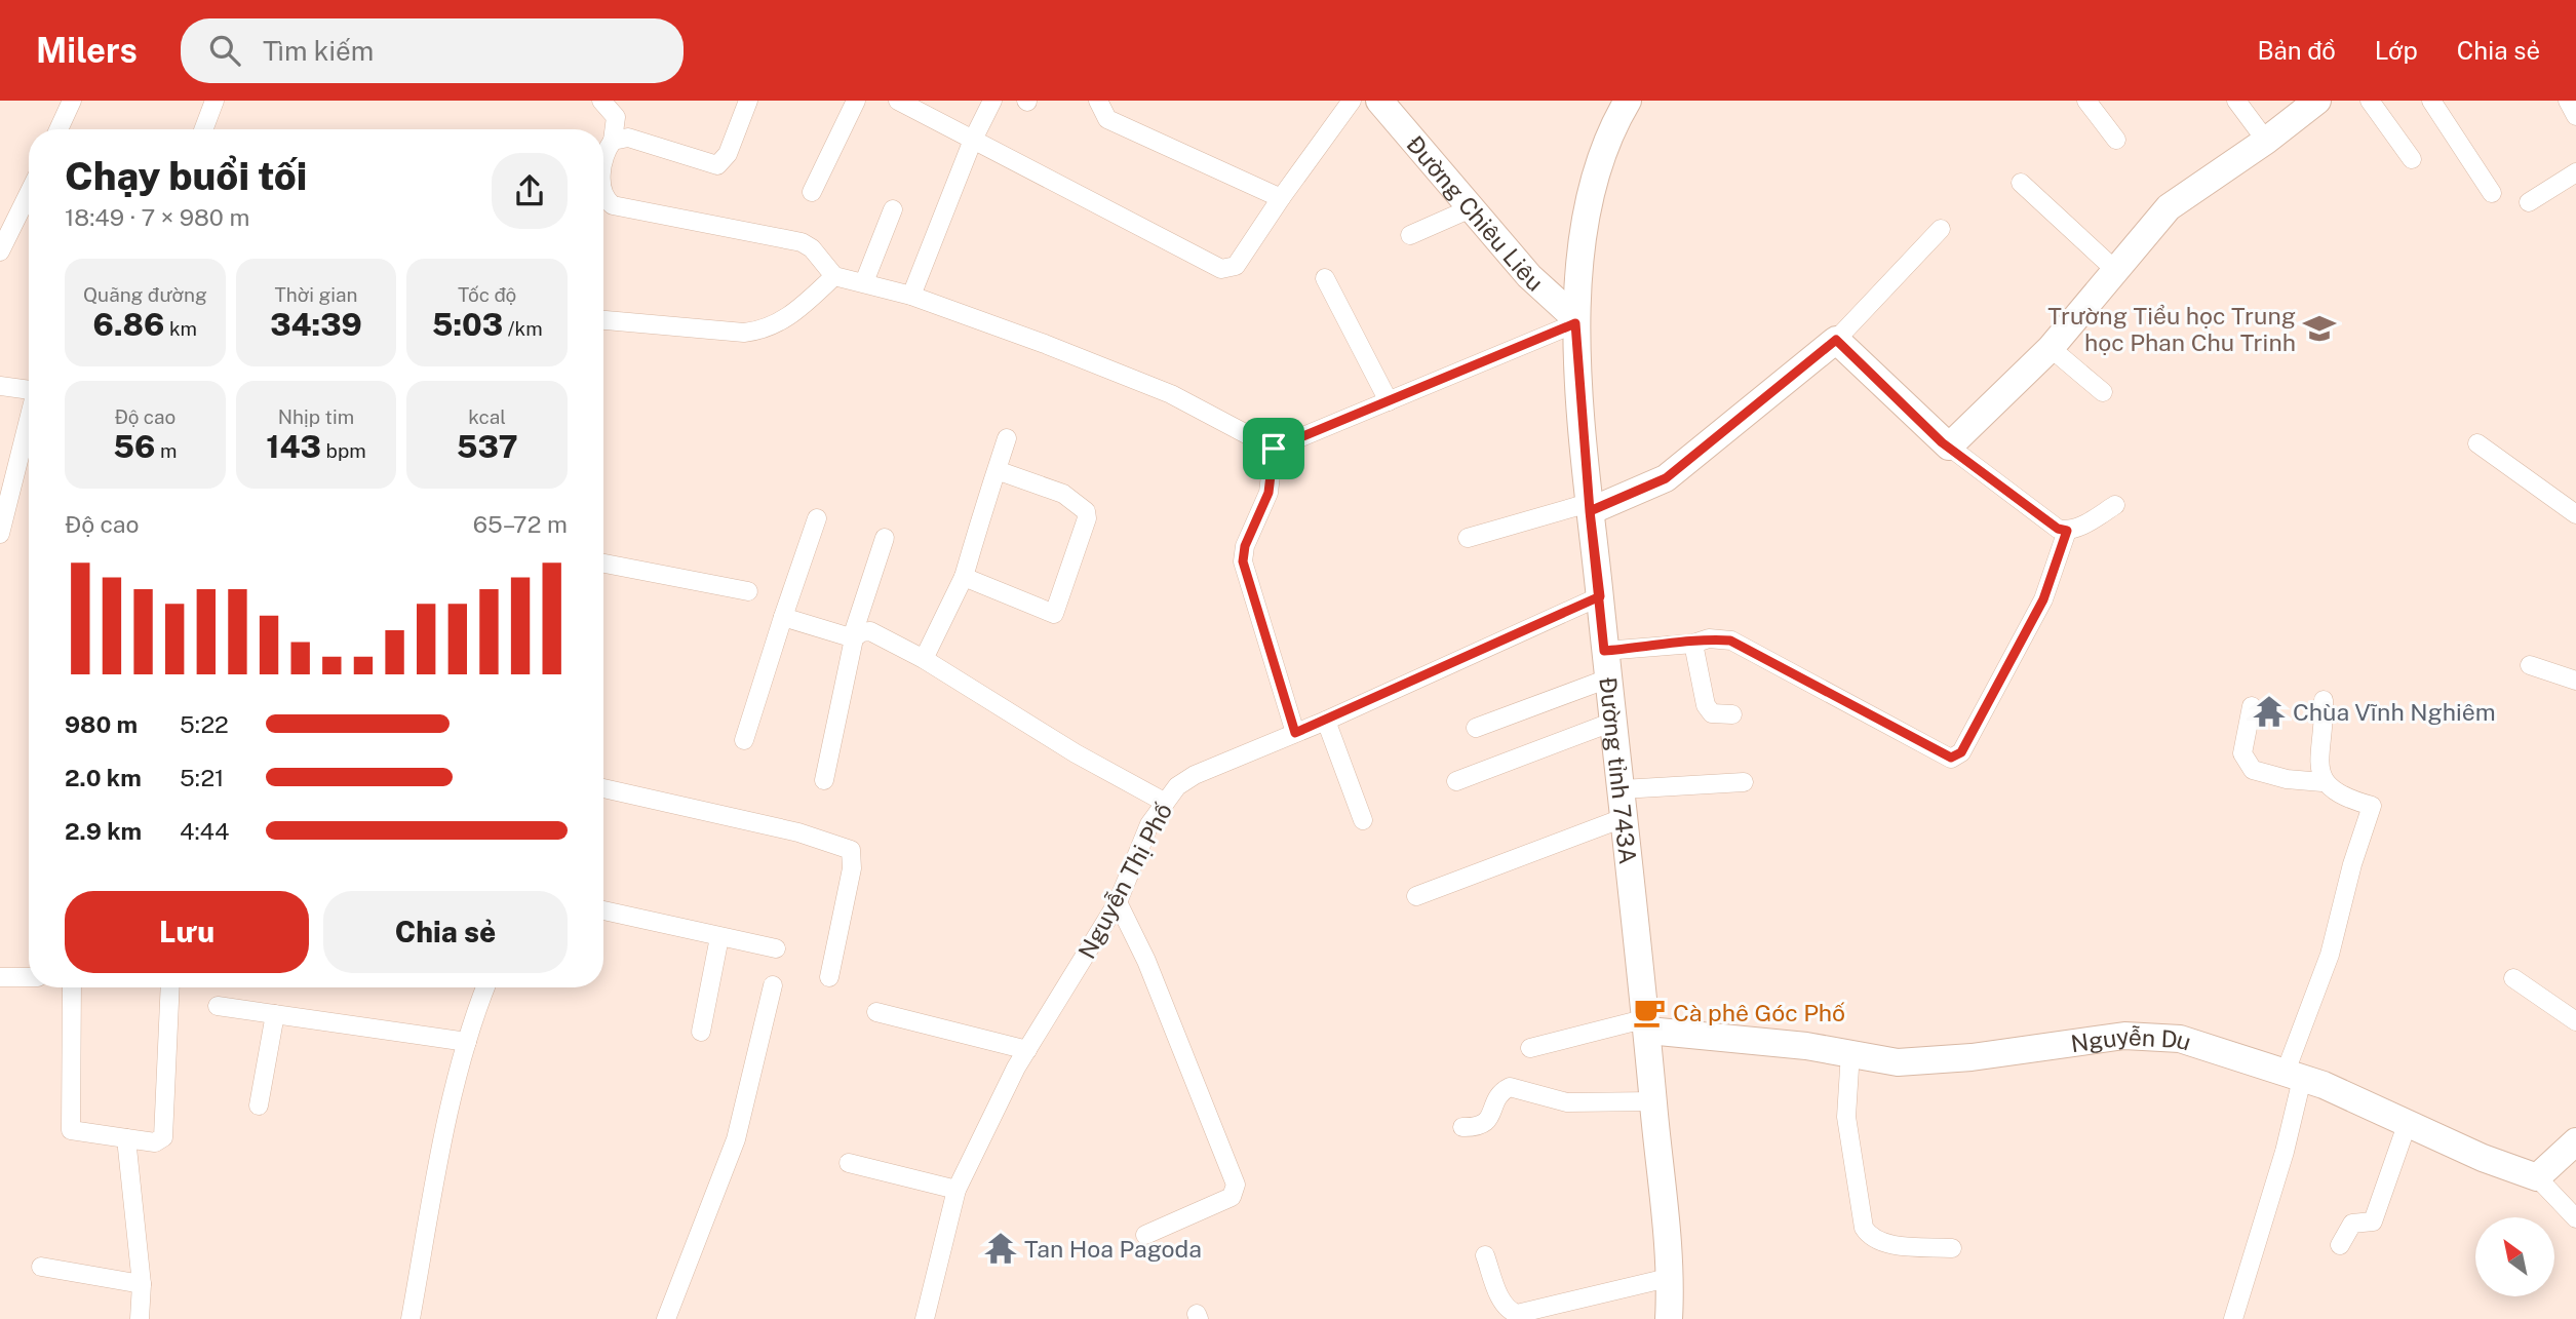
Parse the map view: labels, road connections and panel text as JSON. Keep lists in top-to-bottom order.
{
  "streets": {
    "street": [
      "Đường Chiêu Liêu",
      "Đường tỉnh 743A",
      "Nguyễn Thị Phố",
      "Nguyễn Du"
    ]
  },
  "crossings": [
    ["Đường Chiêu Liêu", "Đường tỉnh 743A"],
    ["Đường tỉnh 743A", "Nguyễn Thị Phố"],
    ["Đường tỉnh 743A", "Nguyễn Du"]
  ],
  "places": {
    "school or university": ["Trường Tiểu học Trung học Phan Chu Trinh"],
    "temple": ["Chùa Vĩnh Nghiêm", "Tan Hoa Pagoda"],
    "cafe": ["Cà phê Góc Phố"]
  },
  "north": "top left",
  "page": {
    "header": "Milers",
    "search": "Tìm kiếm",
    "nav": ["Bản đồ", "Lớp", "Chia sẻ"],
    "heading": ["Chạy buổi tối", "18:49 · 7 × 980 m"],
    "stats": [
      ["Quãng đường", "6.86 km"],
      ["Thời gian", "34:39"],
      ["Tốc độ", "5:03 /km"],
      ["Độ cao", "56 m"],
      ["Nhịp tim", "143 bpm"],
      ["kcal", "537"]
    ],
    "chart": ["Độ cao", "65–72 m"],
    "list": [
      {
        "name": "980 m",
        "note": "5:22"
      },
      {
        "name": "2.0 km",
        "note": "5:21"
      },
      {
        "name": "2.9 km",
        "note": "4:44"
      }
    ],
    "buttons": ["Lưu", "Chia sẻ"]
  }
}
